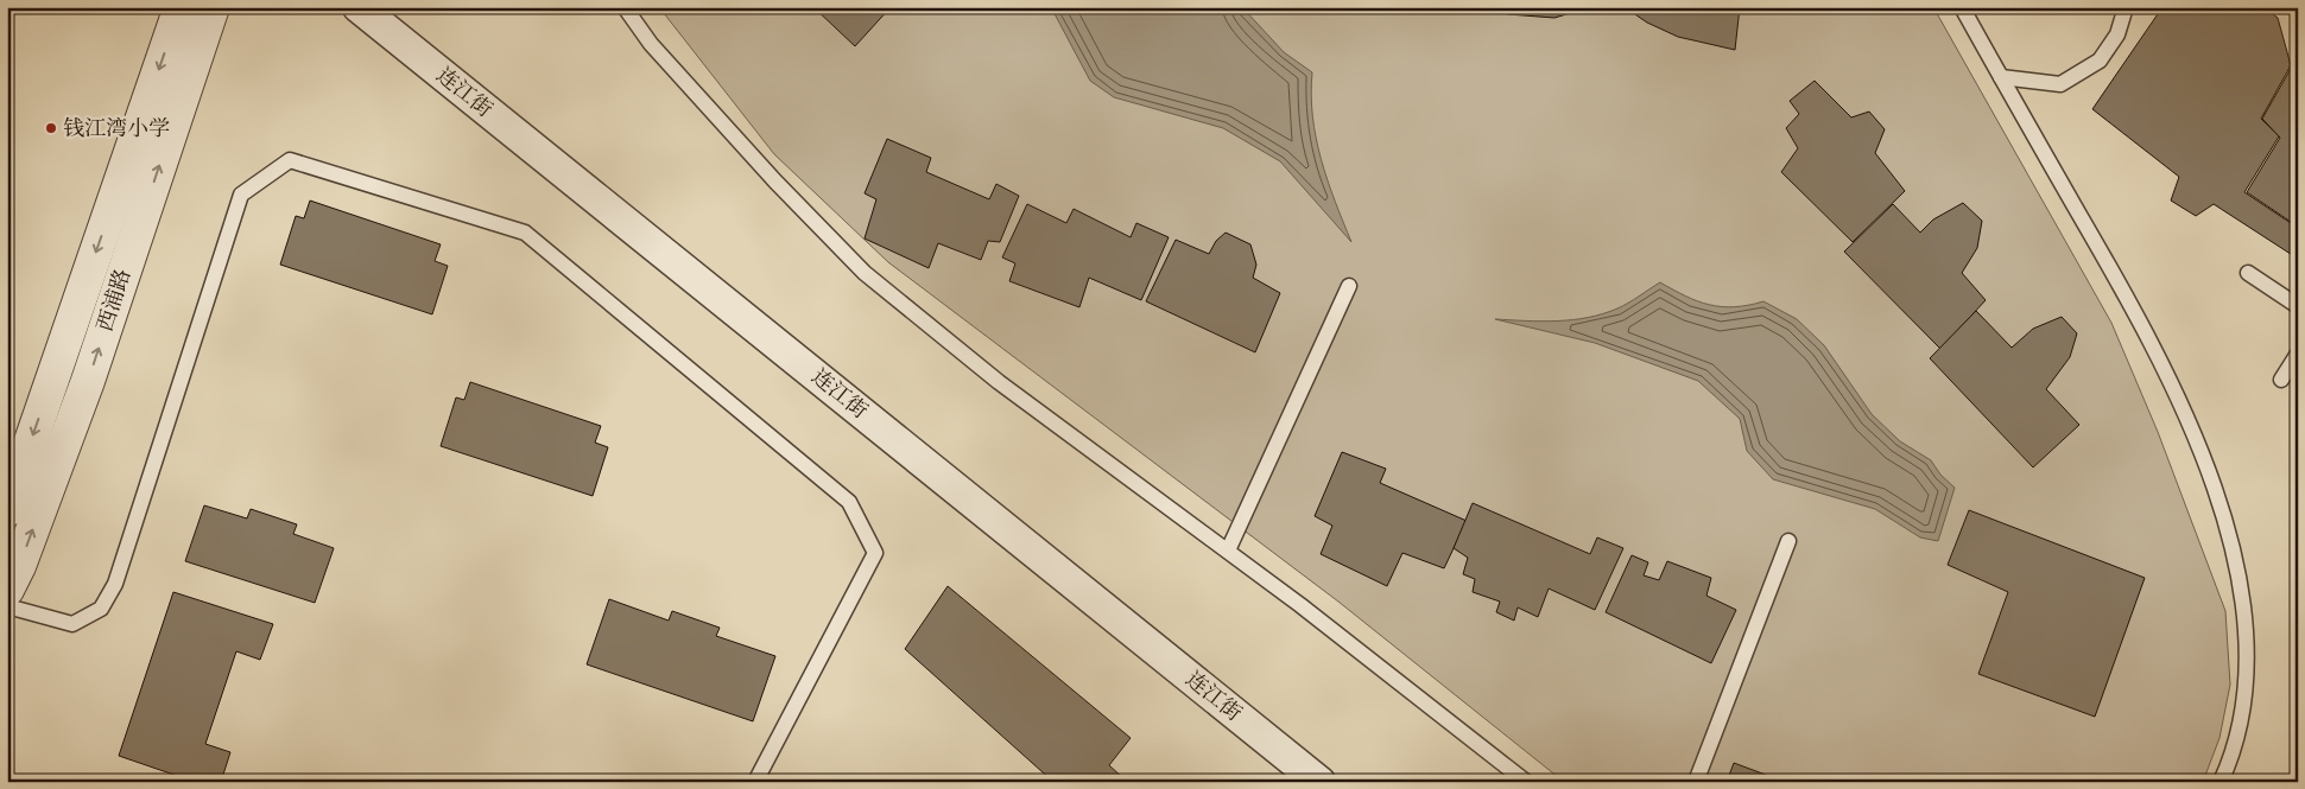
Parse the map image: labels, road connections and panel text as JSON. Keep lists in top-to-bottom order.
{
  "streets": {
    "street": ["连江街", "西浦路"]
  },
  "places": ["钱江湾小学"]
}
